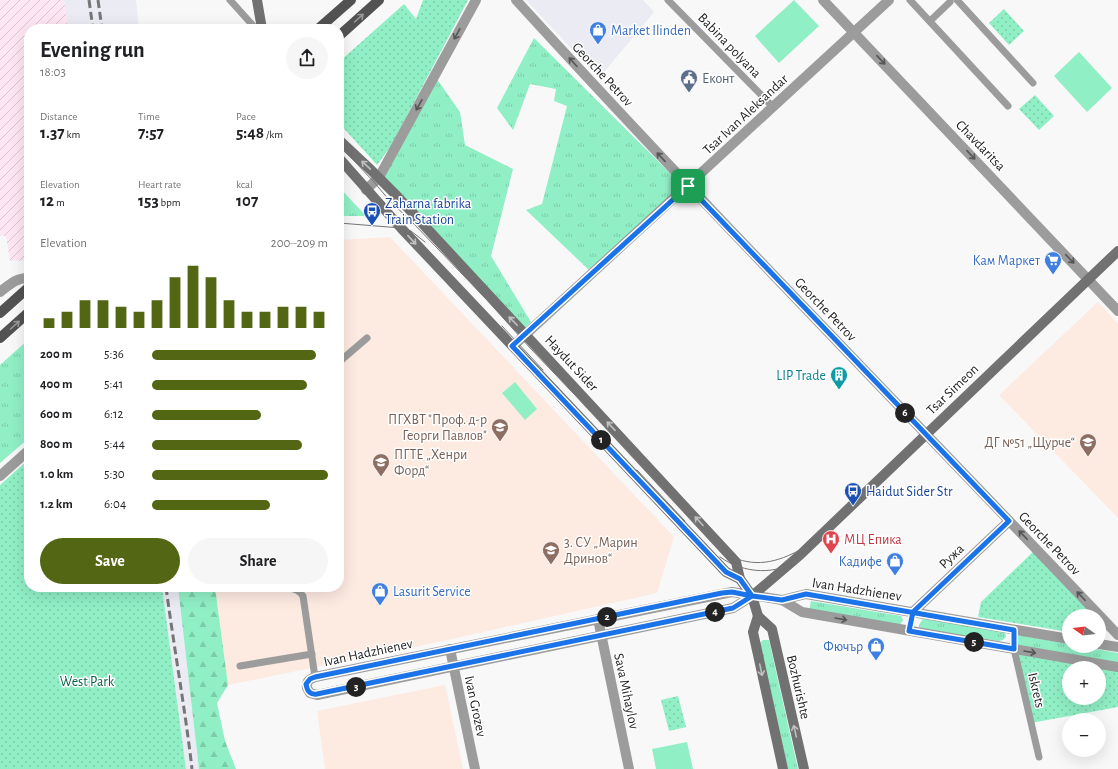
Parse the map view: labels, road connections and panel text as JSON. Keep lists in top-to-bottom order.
{
  "streets": {
    "street": [
      "Georche Petrov",
      "Tsar Ivan Aleksandar",
      "Chavdaritsa",
      "Haydut Sider",
      "Tsar Simeon",
      "Ружа",
      "Ivan Hadzhienev",
      "Bozhurishte",
      "Sava Mihaylov",
      "Ivan Grozev"
    ],
    "lane": ["Babina polyana", "Iskrets"]
  },
  "crossings": [
    ["Babina polyana", "Tsar Ivan Aleksandar"],
    ["Georche Petrov", "Tsar Ivan Aleksandar"],
    ["Georche Petrov", "Tsar Simeon"],
    ["Georche Petrov", "Ружа"],
    ["Tsar Ivan Aleksandar", "Chavdaritsa"],
    ["Tsar Ivan Aleksandar", "Haydut Sider"],
    ["Chavdaritsa", "Tsar Simeon"],
    ["Haydut Sider", "Tsar Simeon"],
    ["Haydut Sider", "Ivan Hadzhienev"],
    ["Haydut Sider", "Bozhurishte"],
    ["Tsar Simeon", "Ivan Hadzhienev"],
    ["Tsar Simeon", "Bozhurishte"],
    ["Ружа", "Ivan Hadzhienev"],
    ["Ivan Hadzhienev", "Bozhurishte"],
    ["Ivan Hadzhienev", "Iskrets"],
    ["Ivan Hadzhienev", "Sava Mihaylov"],
    ["Ivan Hadzhienev", "Ivan Grozev"]
  ],
  "one_way": ["Georche Petrov", "Chavdaritsa"],
  "parks": ["West Park"],
  "places": {
    "shop": [
      "Market Ilinden",
      "Кадифе",
      "Lasurit Service",
      "Фючър"
    ],
    "public building": ["Еконт"],
    "bus stop": ["Zaharna fabrika Train Station", "Haidut Sider Str"],
    "supermarket": ["Кам Маркет"],
    "building": ["LIP Trade"],
    "school or university": [
      "ПГХВТ \"Проф. д-р Георги Павлов\"",
      "ДГ №51 „Щурче“",
      "ПГТЕ „Хенри Форд“",
      "3. СУ „Марин Дринов“"
    ],
    "hospital": ["МЦ Епика"]
  },
  "north": "left",
  "page": {
    "heading": ["Evening run", "18:03"],
    "stats": [
      ["Distance", "1.37 km"],
      ["Time", "7:57"],
      ["Pace", "5:48 /km"],
      ["Elevation", "12 m"],
      ["Heart rate", "153 bpm"],
      ["kcal", "107"]
    ],
    "chart": ["Elevation", "200–209 m"],
    "list": [
      {
        "name": "200 m",
        "note": "5:36"
      },
      {
        "name": "400 m",
        "note": "5:41"
      },
      {
        "name": "600 m",
        "note": "6:12"
      },
      {
        "name": "800 m",
        "note": "5:44"
      },
      {
        "name": "1.0 km",
        "note": "5:30"
      },
      {
        "name": "1.2 km",
        "note": "6:04"
      }
    ],
    "pins": [
      "6",
      "1",
      "4",
      "2",
      "5",
      "3"
    ],
    "buttons": ["Save", "Share"],
    "map_buttons": ["+", "−"]
  }
}
